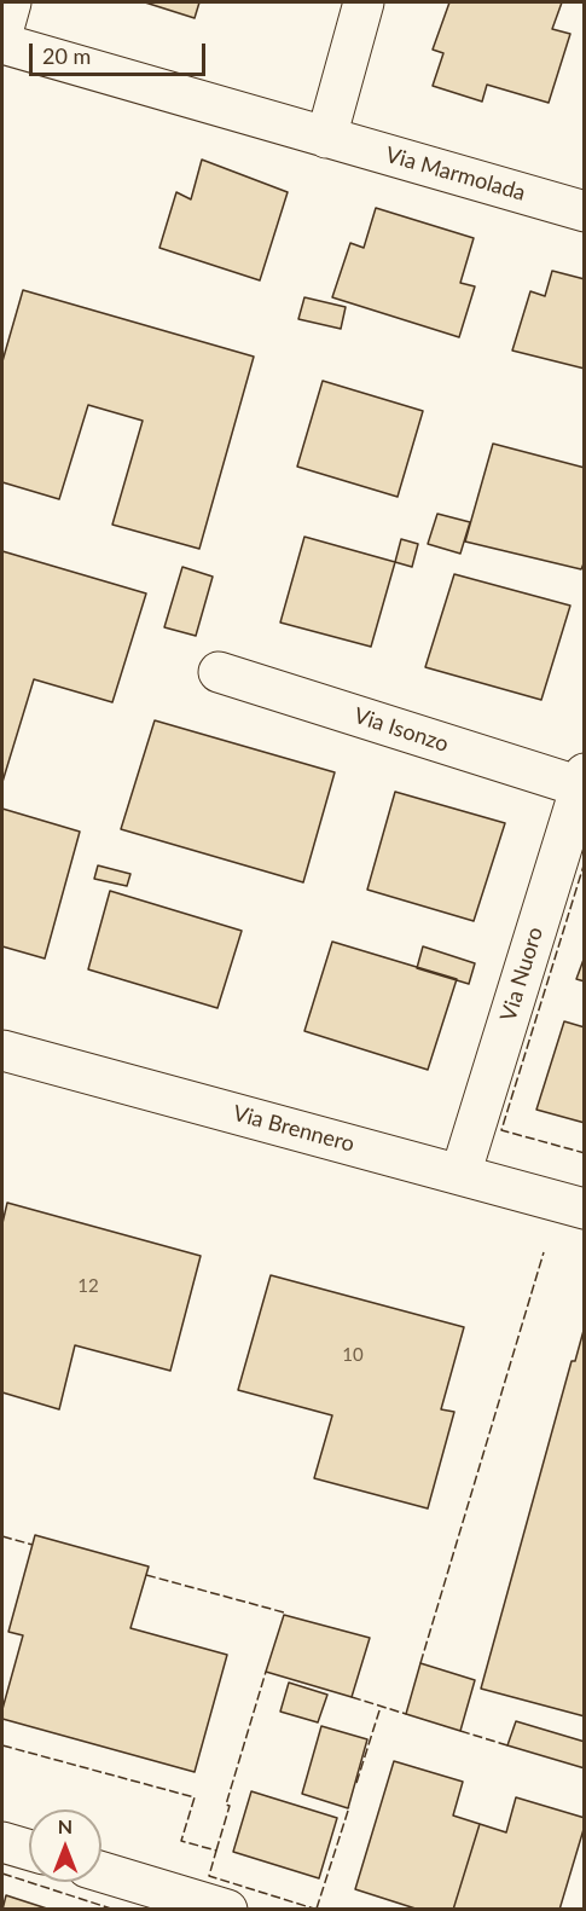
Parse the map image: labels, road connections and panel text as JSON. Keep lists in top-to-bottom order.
{
  "streets": {
    "street": [
      "Via Marmolada",
      "Via Isonzo",
      "Via Nuoro",
      "Via Brennero"
    ]
  },
  "crossings": [
    ["Via Isonzo", "Via Nuoro"],
    ["Via Nuoro", "Via Brennero"]
  ],
  "house_numbers": ["12", "10"],
  "scale_bar": "20 m",
  "north": "top"
}
